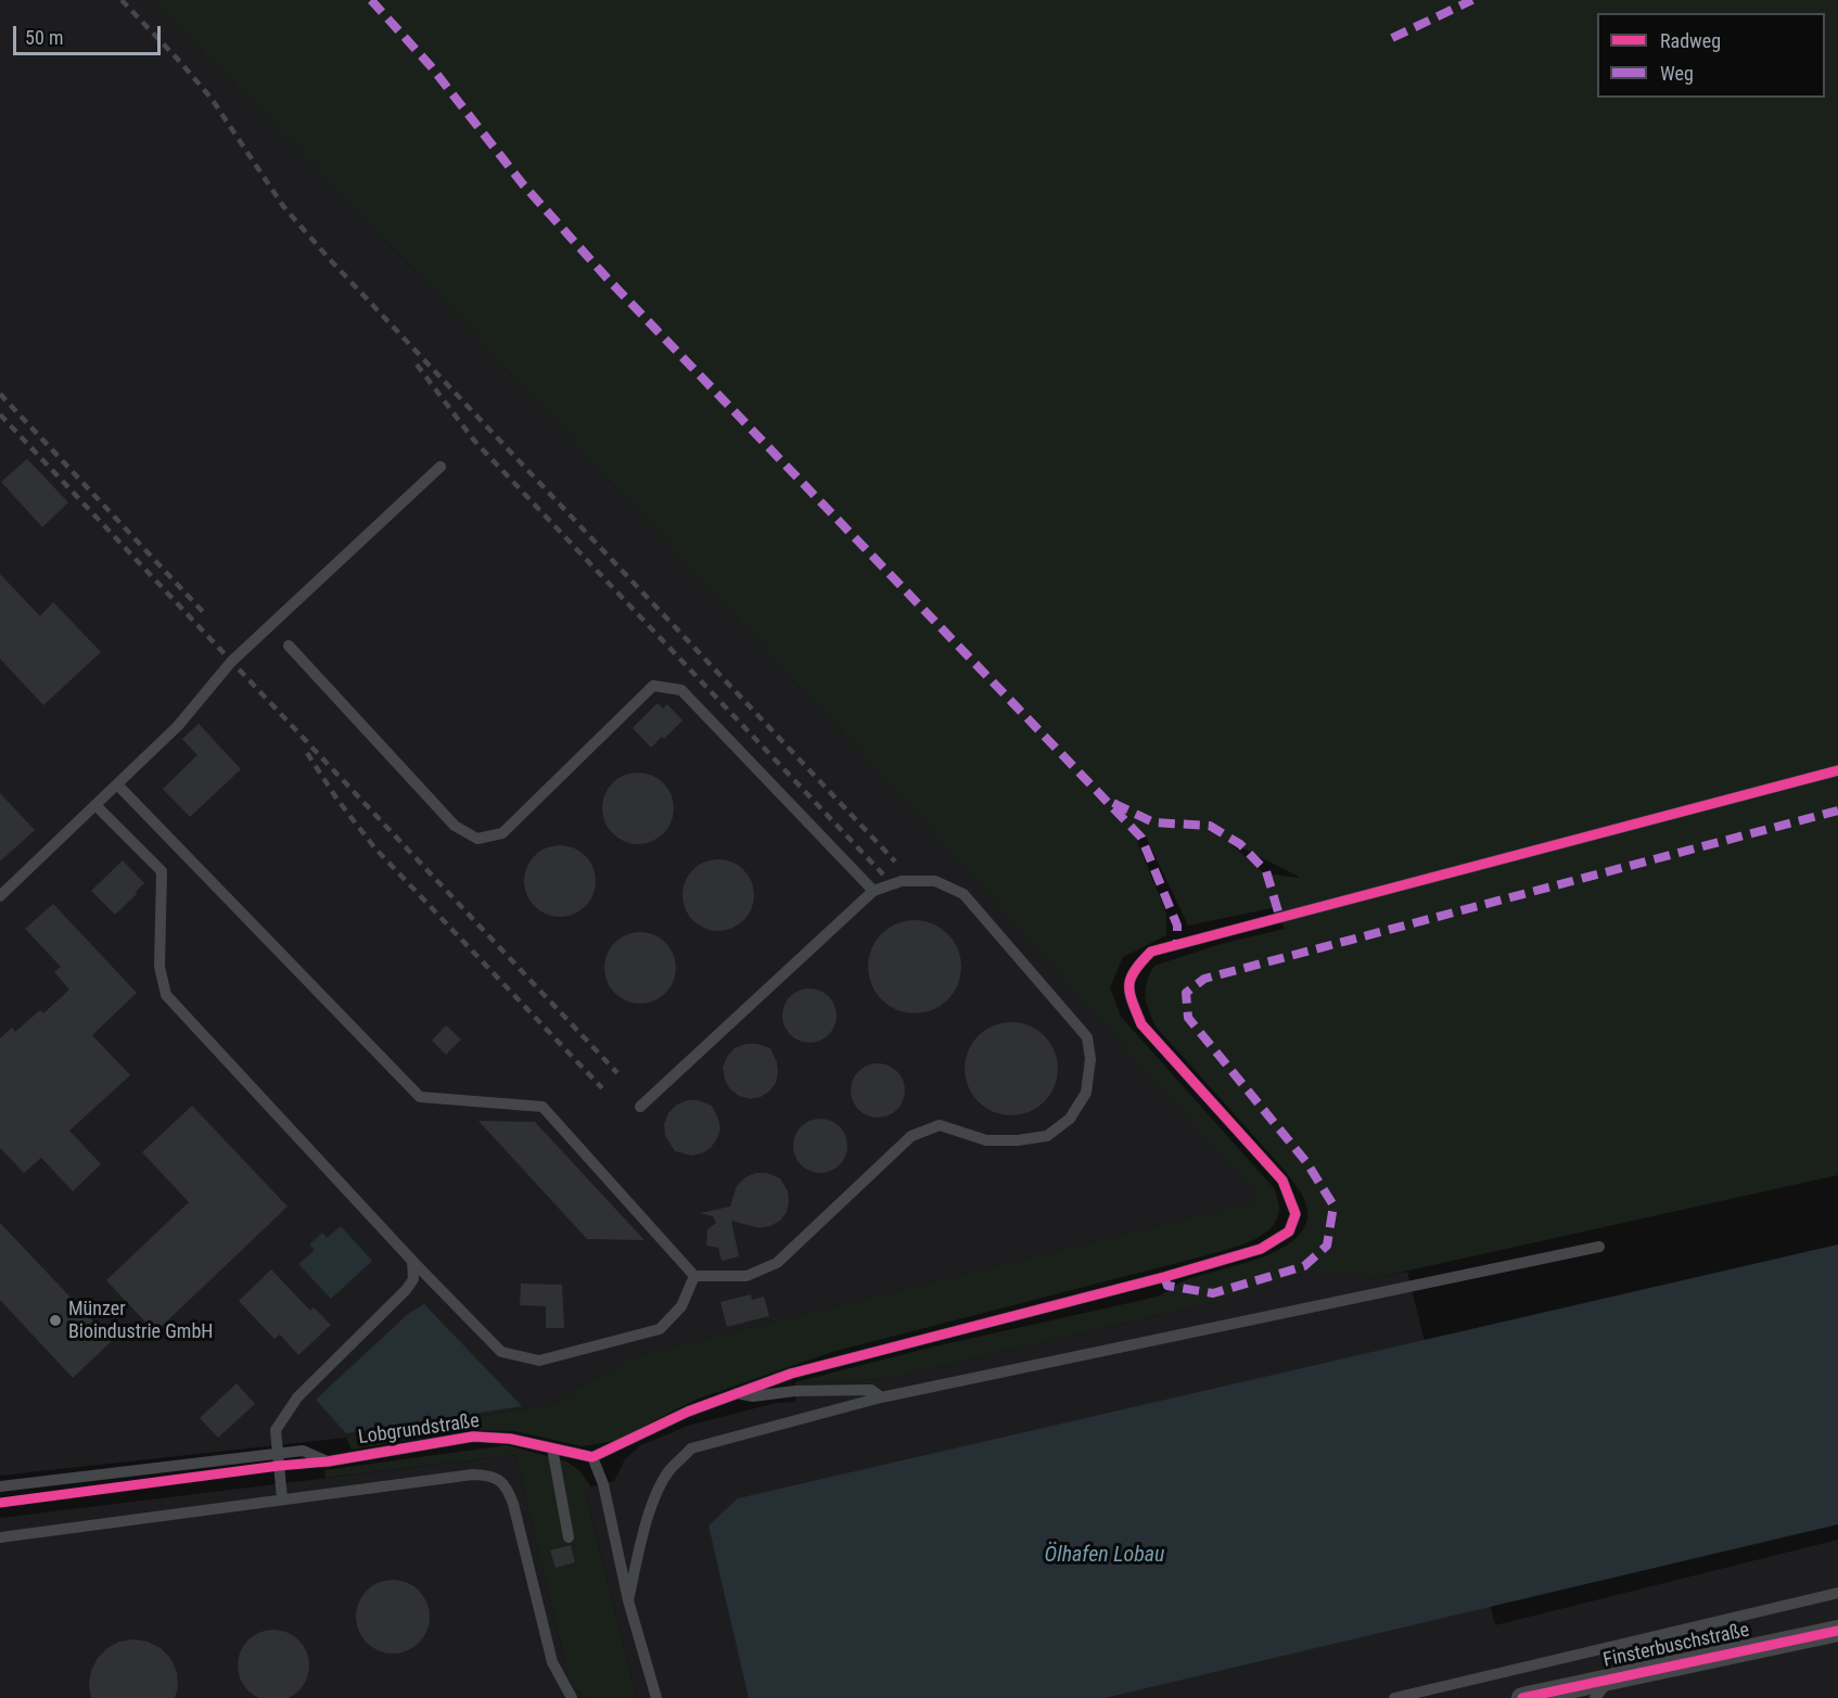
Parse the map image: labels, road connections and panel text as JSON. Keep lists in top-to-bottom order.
{
  "streets": {
    "street": ["Finsterbuschstraße"],
    "lane": ["Lobgrundstraße"]
  },
  "water": ["Ölhafen Lobau"],
  "places": ["Münzer Bioindustrie GmbH"],
  "legend": ["Radweg", "Weg"],
  "scale_bar": "50 m"
}
